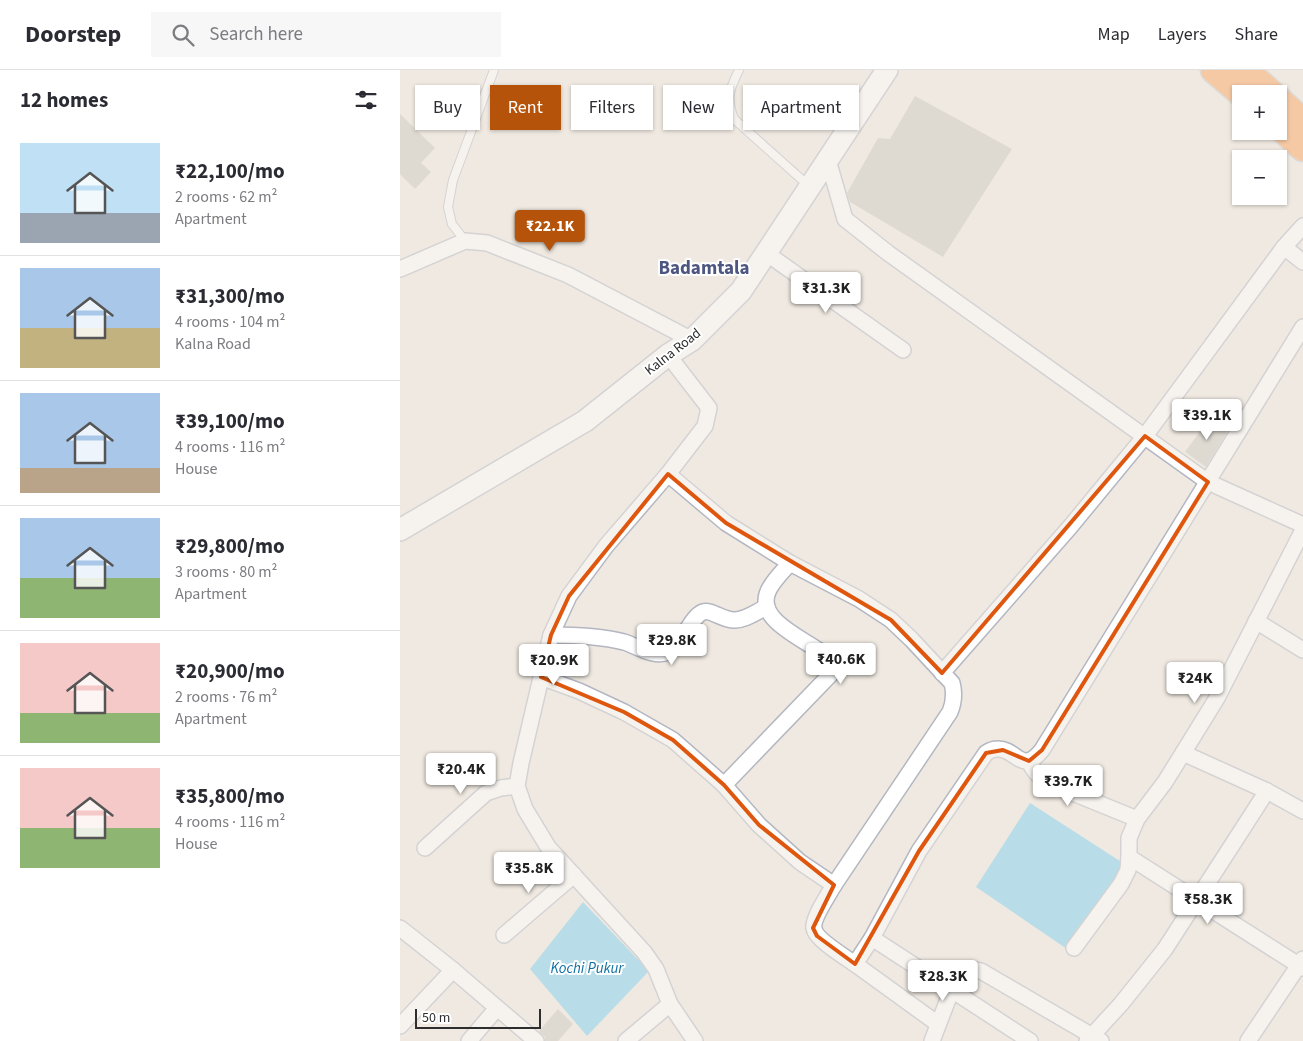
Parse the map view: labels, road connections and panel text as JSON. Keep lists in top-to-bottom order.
{
  "streets": {
    "street": ["Kalna Road"]
  },
  "districts": ["Badamtala"],
  "water": ["Kochi Pukur"],
  "scale_bar": "50 m",
  "page": {
    "header": "Doorstep",
    "search": "Search here",
    "nav": ["Map", "Layers", "Share"],
    "heading": "12 homes",
    "map_buttons": ["+", "−"],
    "chip": [
      "Buy",
      "Rent",
      "Filters",
      "New",
      "Apartment"
    ],
    "list": [
      {
        "name": "₹22,100/mo",
        "note": "2 rooms · 62 m² · Apartment"
      },
      {
        "name": "₹31,300/mo",
        "note": "4 rooms · 104 m² · Kalna Road"
      },
      {
        "name": "₹39,100/mo",
        "note": "4 rooms · 116 m² · House"
      },
      {
        "name": "₹29,800/mo",
        "note": "3 rooms · 80 m² · Apartment"
      },
      {
        "name": "₹20,900/mo",
        "note": "2 rooms · 76 m² · Apartment"
      },
      {
        "name": "₹35,800/mo",
        "note": "4 rooms · 116 m² · House"
      }
    ],
    "price": [
      "₹22.1K",
      "₹31.3K",
      "₹39.1K",
      "₹29.8K",
      "₹40.6K",
      "₹20.9K",
      "₹24K",
      "₹20.4K",
      "₹39.7K",
      "₹35.8K",
      "₹58.3K",
      "₹28.3K"
    ],
    "scale": "50 m"
  }
}
